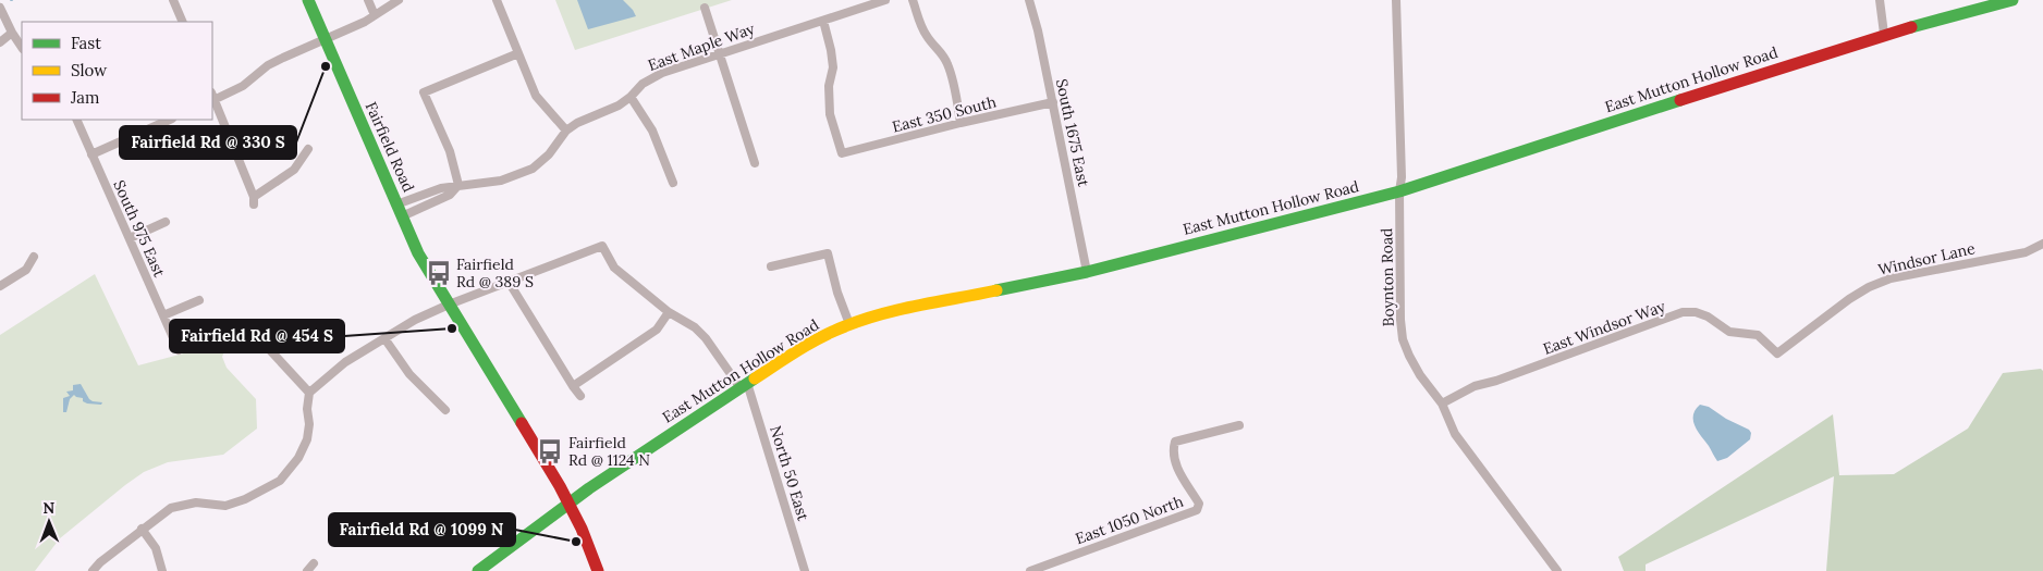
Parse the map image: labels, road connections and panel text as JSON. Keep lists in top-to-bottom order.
{
  "streets": {
    "street": [
      "East Maple Way",
      "East Mutton Hollow Road",
      "East 350 South",
      "South 1675 East",
      "Fairfield Road",
      "South 975 East",
      "Windsor Lane",
      "Boynton Road",
      "East Windsor Way",
      "North 50 East",
      "East 1050 North"
    ]
  },
  "crossings": [
    ["East Maple Way", "East 350 South"],
    ["East Maple Way", "Fairfield Road"],
    ["East Mutton Hollow Road", "South 1675 East"],
    ["East Mutton Hollow Road", "Fairfield Road"],
    ["East Mutton Hollow Road", "Boynton Road"],
    ["East Mutton Hollow Road", "North 50 East"],
    ["East 350 South", "South 1675 East"],
    ["Windsor Lane", "East Windsor Way"],
    ["Boynton Road", "East Windsor Way"]
  ],
  "places": {
    "other": ["Fairfield Rd @ 330 S", "Fairfield Rd @ 454 S", "Fairfield Rd @ 1099 N"],
    "bus stop": ["Fairfield Rd @ 389 S", "Fairfield Rd @ 1124 N"]
  },
  "legend": ["Fast", "Slow", "Jam"],
  "north": "top"
}
